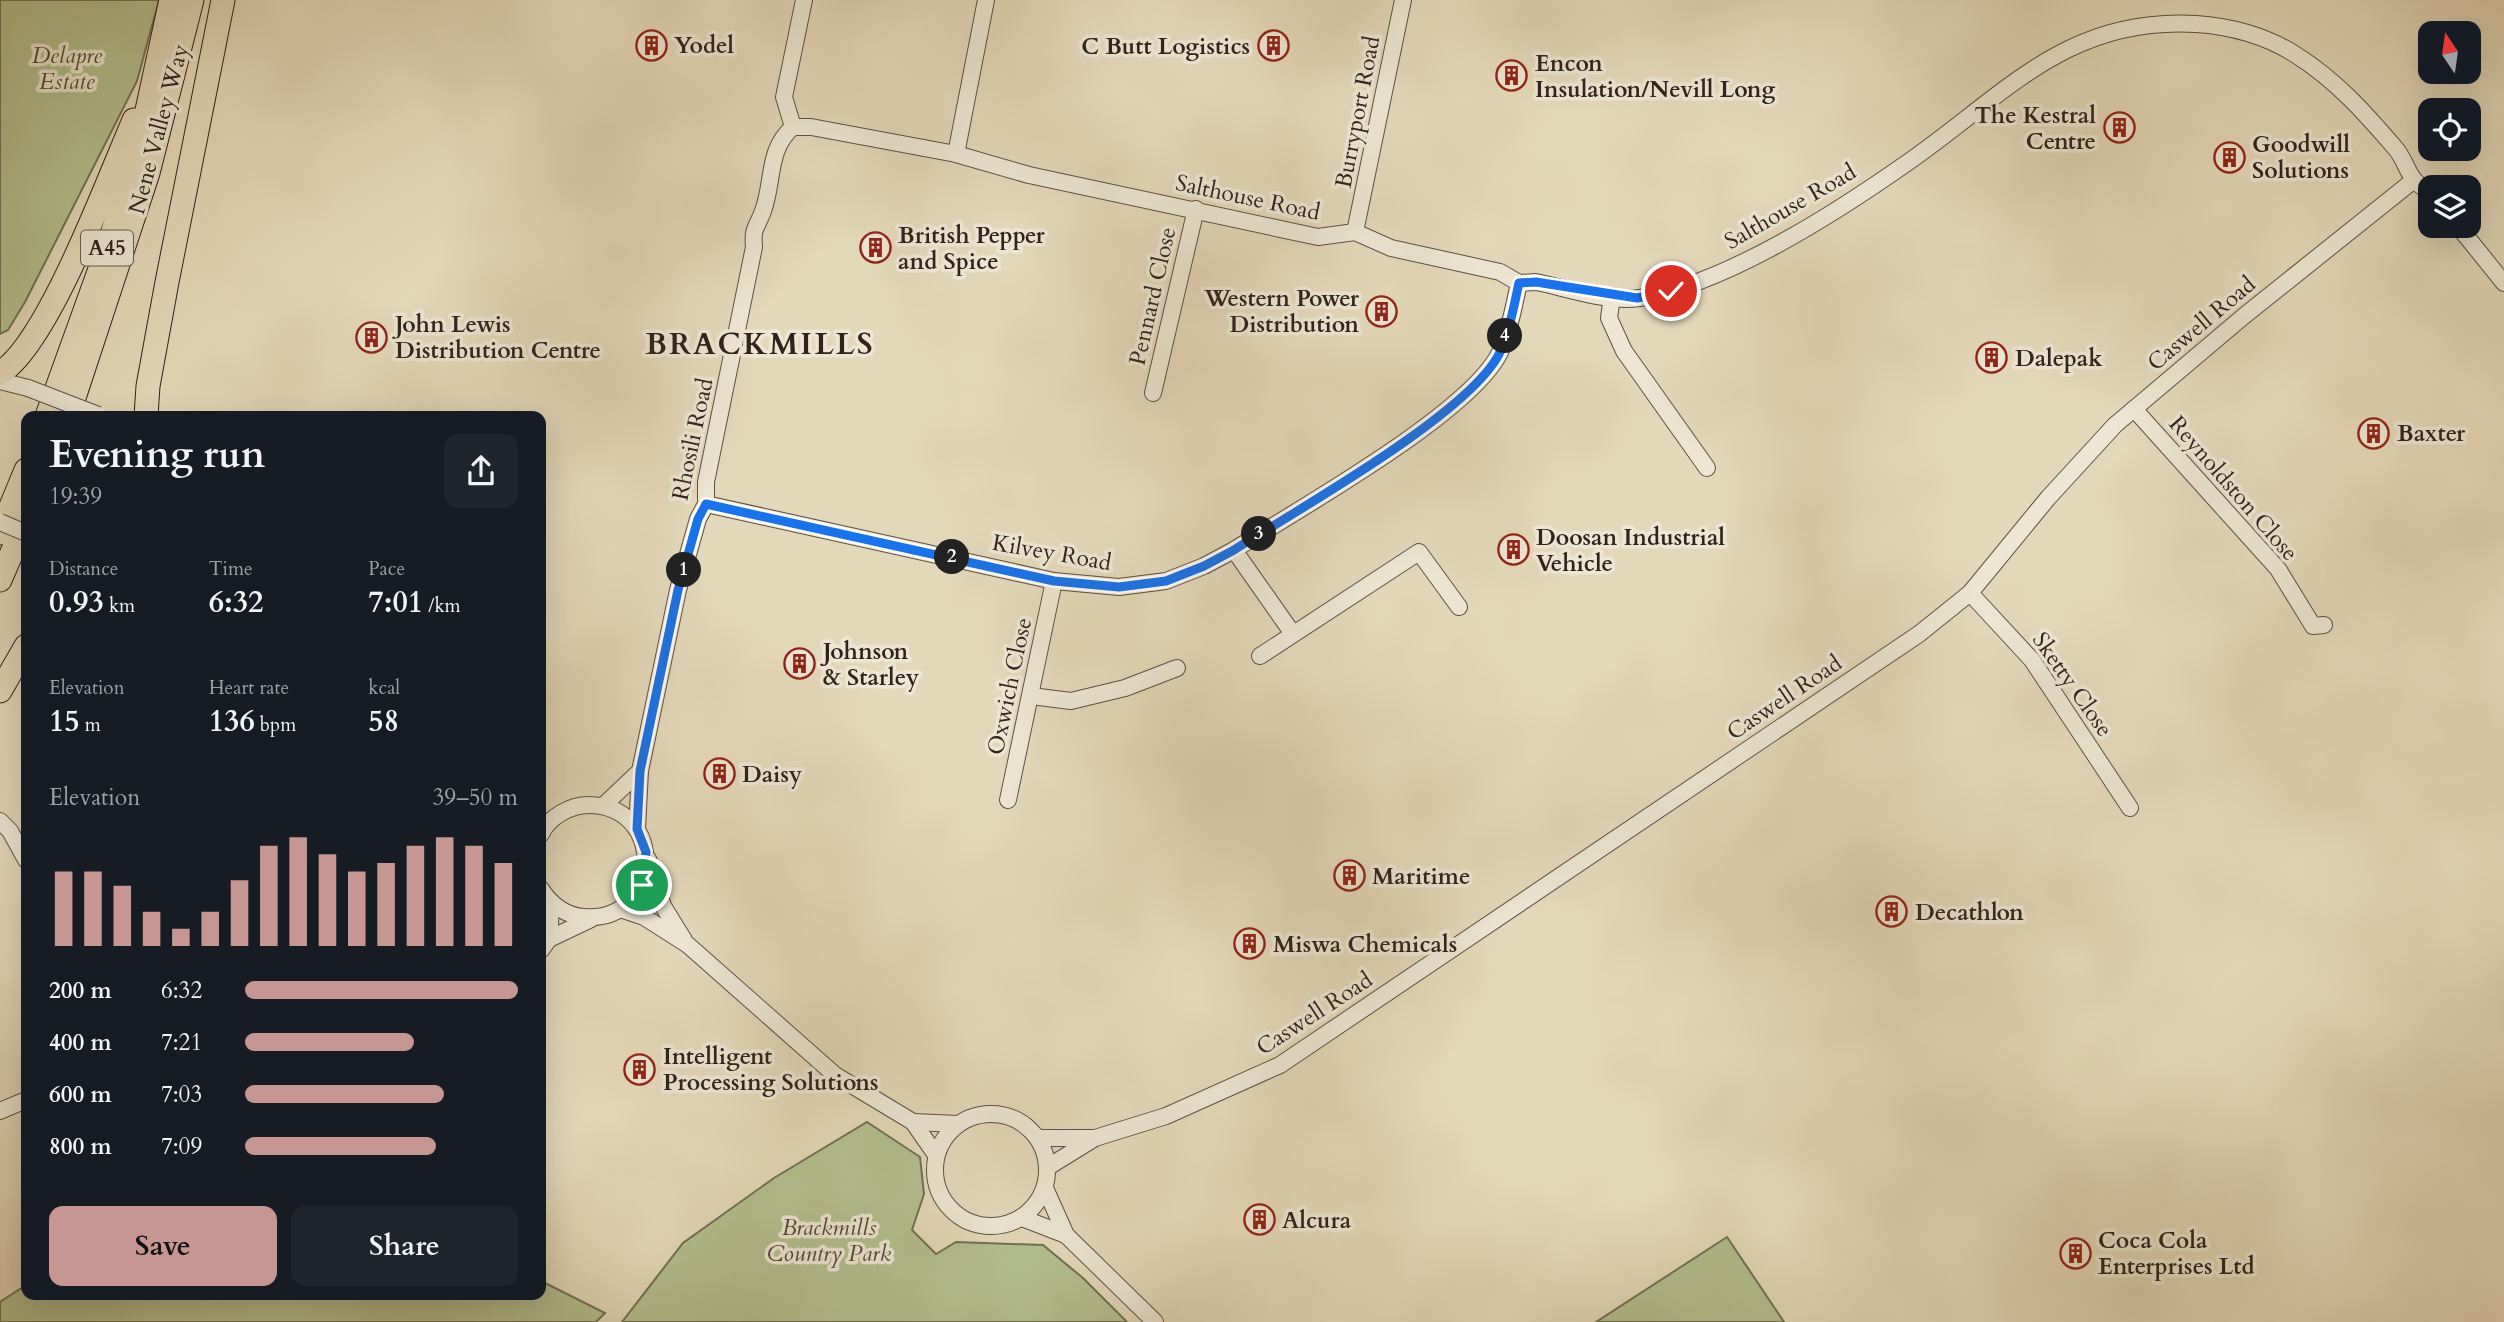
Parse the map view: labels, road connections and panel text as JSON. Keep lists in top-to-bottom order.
{
  "streets": {
    "highway": ["Nene Valley Way", "A45"],
    "street": [
      "Burryport Road",
      "Salthouse Road",
      "Pennard Close",
      "Caswell Road",
      "Rhosili Road",
      "Reynoldston Close",
      "Kilvey Road",
      "Sketty Close",
      "Oxwich Close"
    ]
  },
  "crossings": [
    ["Burryport Road", "Salthouse Road"],
    ["Salthouse Road", "Pennard Close"],
    ["Salthouse Road", "Caswell Road"],
    ["Salthouse Road", "Rhosili Road"],
    ["Salthouse Road", "Kilvey Road"],
    ["Caswell Road", "Reynoldston Close"],
    ["Caswell Road", "Sketty Close"],
    ["Rhosili Road", "Kilvey Road"],
    ["Kilvey Road", "Oxwich Close"]
  ],
  "districts": ["BRACKMILLS"],
  "parks": ["Delapre Estate", "Brackmills Country Park"],
  "places": {
    "building": [
      "Yodel",
      "C Butt Logistics",
      "Encon Insulation/Nevill Long",
      "The Kestral Centre",
      "Goodwill Solutions",
      "British Pepper and Spice",
      "Western Power Distribution",
      "John Lewis Distribution Centre",
      "Dalepak",
      "Baxter",
      "Doosan Industrial Vehicle",
      "Johnson & Starley",
      "Daisy",
      "Maritime",
      "Decathlon",
      "Miswa Chemicals",
      "Intelligent Processing Solutions",
      "Alcura",
      "Coca Cola Enterprises Ltd"
    ]
  },
  "north": "top",
  "page": {
    "pins": [
      "4",
      "3",
      "2",
      "1"
    ],
    "heading": ["Evening run", "19:39"],
    "stats": [
      ["Distance", "0.93 km"],
      ["Time", "6:32"],
      ["Pace", "7:01 /km"],
      ["Elevation", "15 m"],
      ["Heart rate", "136 bpm"],
      ["kcal", "58"]
    ],
    "chart": ["Elevation", "39–50 m"],
    "list": [
      {
        "name": "200 m",
        "note": "6:32"
      },
      {
        "name": "400 m",
        "note": "7:21"
      },
      {
        "name": "600 m",
        "note": "7:03"
      },
      {
        "name": "800 m",
        "note": "7:09"
      }
    ],
    "buttons": ["Save", "Share"]
  }
}
